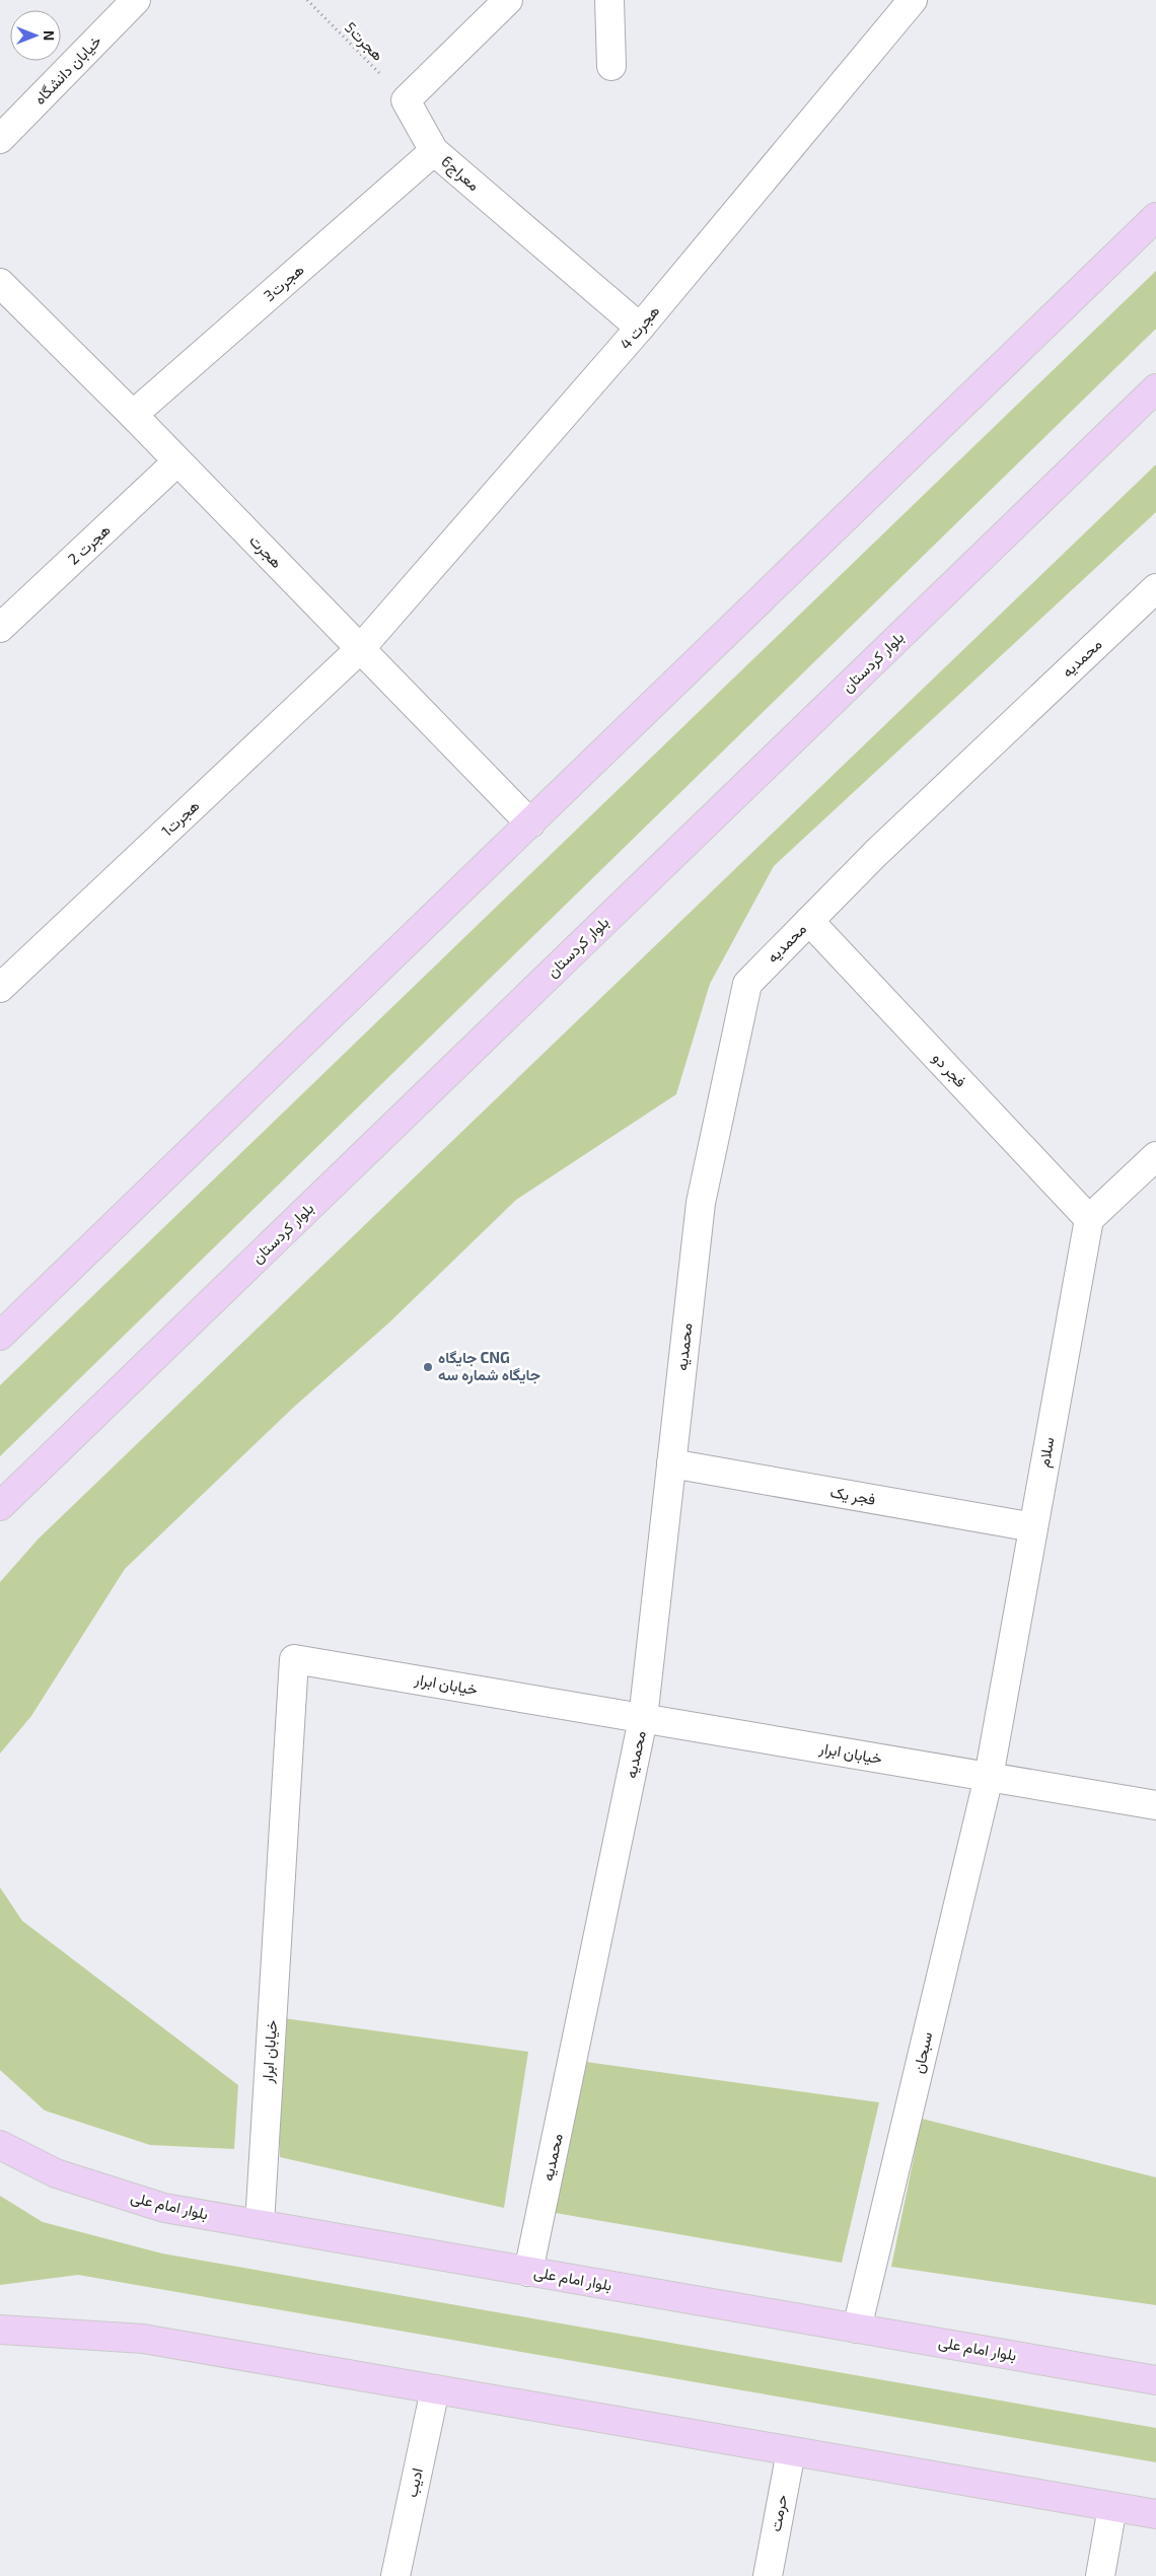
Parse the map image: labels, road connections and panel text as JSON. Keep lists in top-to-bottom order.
{
  "streets": {
    "main road": ["بلوار کردستان", "بلوار امام علی"],
    "street": [
      "خیابان دانشگاه",
      "معراج6",
      "هجرت3",
      "هجرت 4",
      "هجرت 2",
      "هجرت",
      "محمدیه",
      "هجرت1",
      "فجر دو",
      "سلام",
      "فجر یک",
      "خیابان ابرار",
      "سبحان",
      "ادیب",
      "حرمت"
    ],
    "path": ["هجرت5"]
  },
  "crossings": [
    ["هجرت5", "معراج6"],
    ["معراج6", "هجرت3"],
    ["معراج6", "هجرت 4"],
    ["هجرت3", "هجرت"],
    ["هجرت 4", "هجرت"],
    ["هجرت 4", "هجرت1"],
    ["هجرت 2", "هجرت"],
    ["هجرت", "هجرت1"],
    ["محمدیه", "فجر دو"],
    ["محمدیه", "فجر یک"],
    ["محمدیه", "خیابان ابرار"],
    ["محمدیه", "بلوار امام علی"],
    ["فجر دو", "سلام"],
    ["سلام", "فجر یک"],
    ["سلام", "خیابان ابرار"],
    ["سلام", "سبحان"],
    ["خیابان ابرار", "سبحان"],
    ["خیابان ابرار", "بلوار امام علی"],
    ["سبحان", "بلوار امام علی"]
  ],
  "places": ["جایگاه CNG جایگاه شماره سه"],
  "north": "right"
}
